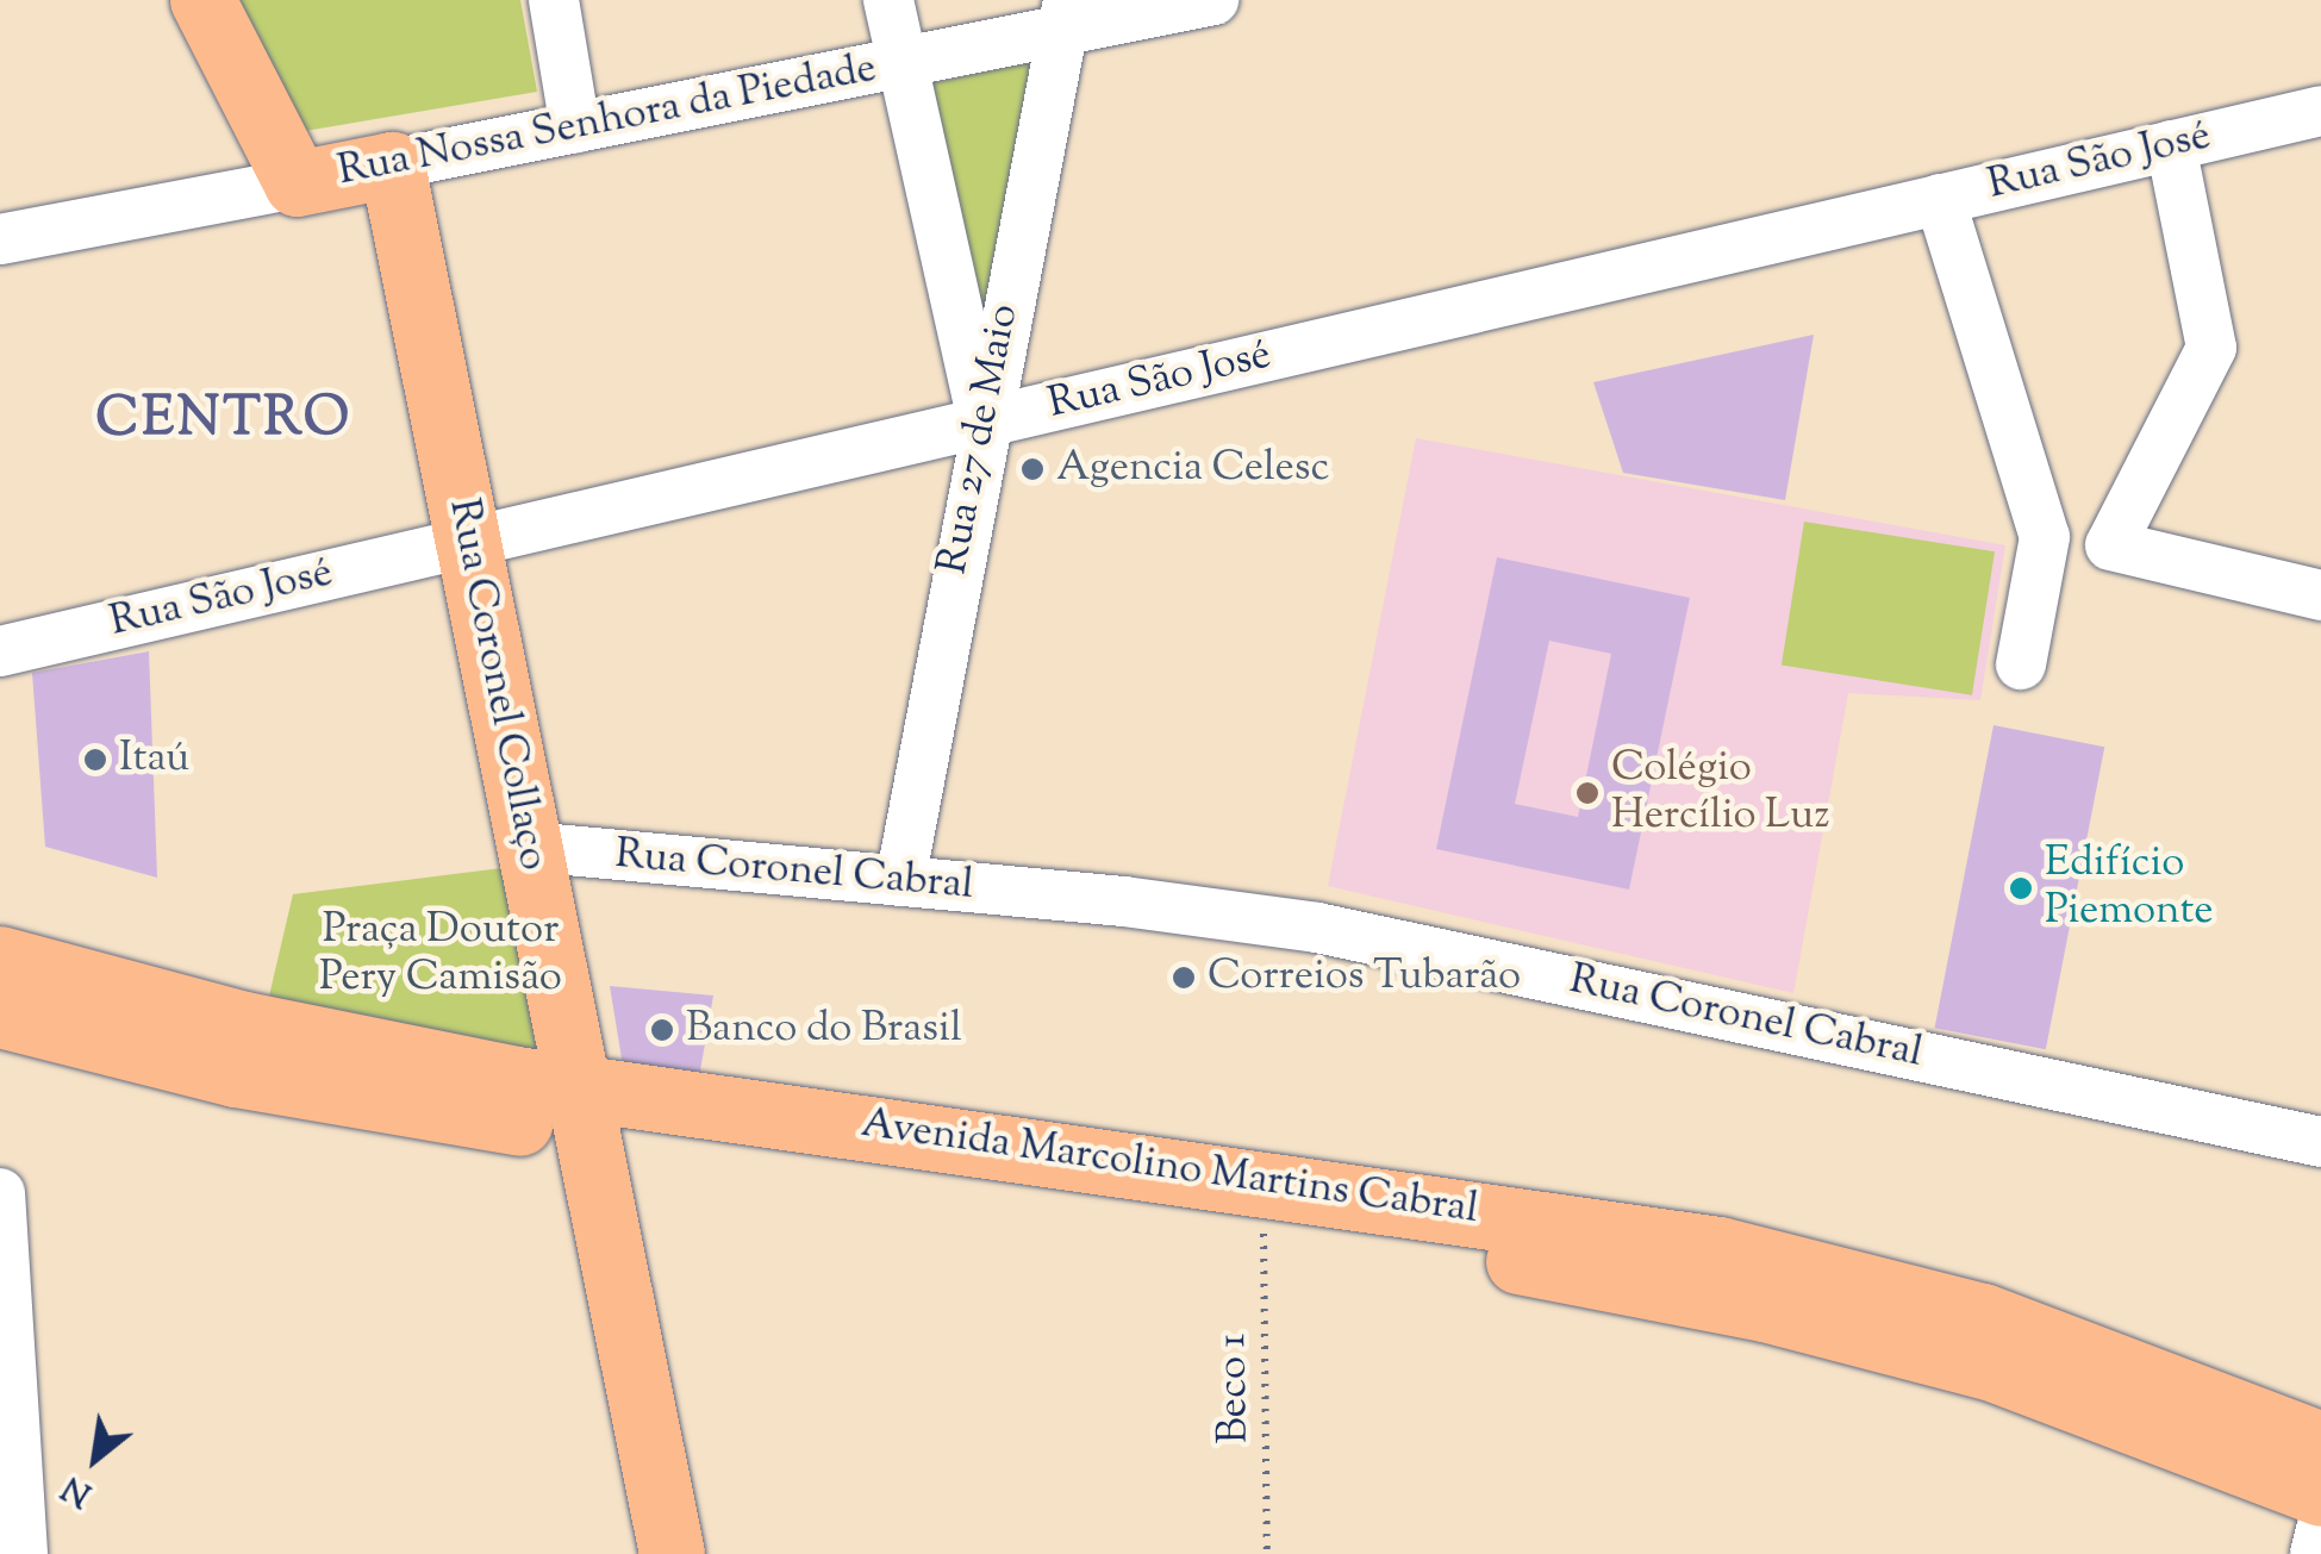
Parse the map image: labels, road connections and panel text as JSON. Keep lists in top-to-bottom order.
{
  "streets": {
    "main road": ["Rua Nossa Senhora da Piedade", "Rua Coronel Collaço", "Avenida Marcolino Martins Cabral"],
    "street": ["Rua São José", "Rua 27 de Maio", "Rua Coronel Cabral"],
    "path": ["Beco 1"]
  },
  "crossings": [
    ["Rua Nossa Senhora da Piedade", "Rua 27 de Maio"],
    ["Rua Nossa Senhora da Piedade", "Rua Coronel Collaço"],
    ["Rua São José", "Rua 27 de Maio"],
    ["Rua São José", "Rua Coronel Collaço"],
    ["Rua 27 de Maio", "Rua Coronel Cabral"],
    ["Rua Coronel Collaço", "Rua Coronel Cabral"],
    ["Rua Coronel Collaço", "Avenida Marcolino Martins Cabral"],
    ["Avenida Marcolino Martins Cabral", "Beco 1"]
  ],
  "districts": ["CENTRO"],
  "parks": ["Praça Doutor Pery Camisão"],
  "places": [
    "Agencia Celesc",
    "Itaú",
    "Colégio Hercílio Luz",
    "Edifício Piemonte",
    "Correios Tubarão",
    "Banco do Brasil"
  ],
  "north": "bottom left"
}
